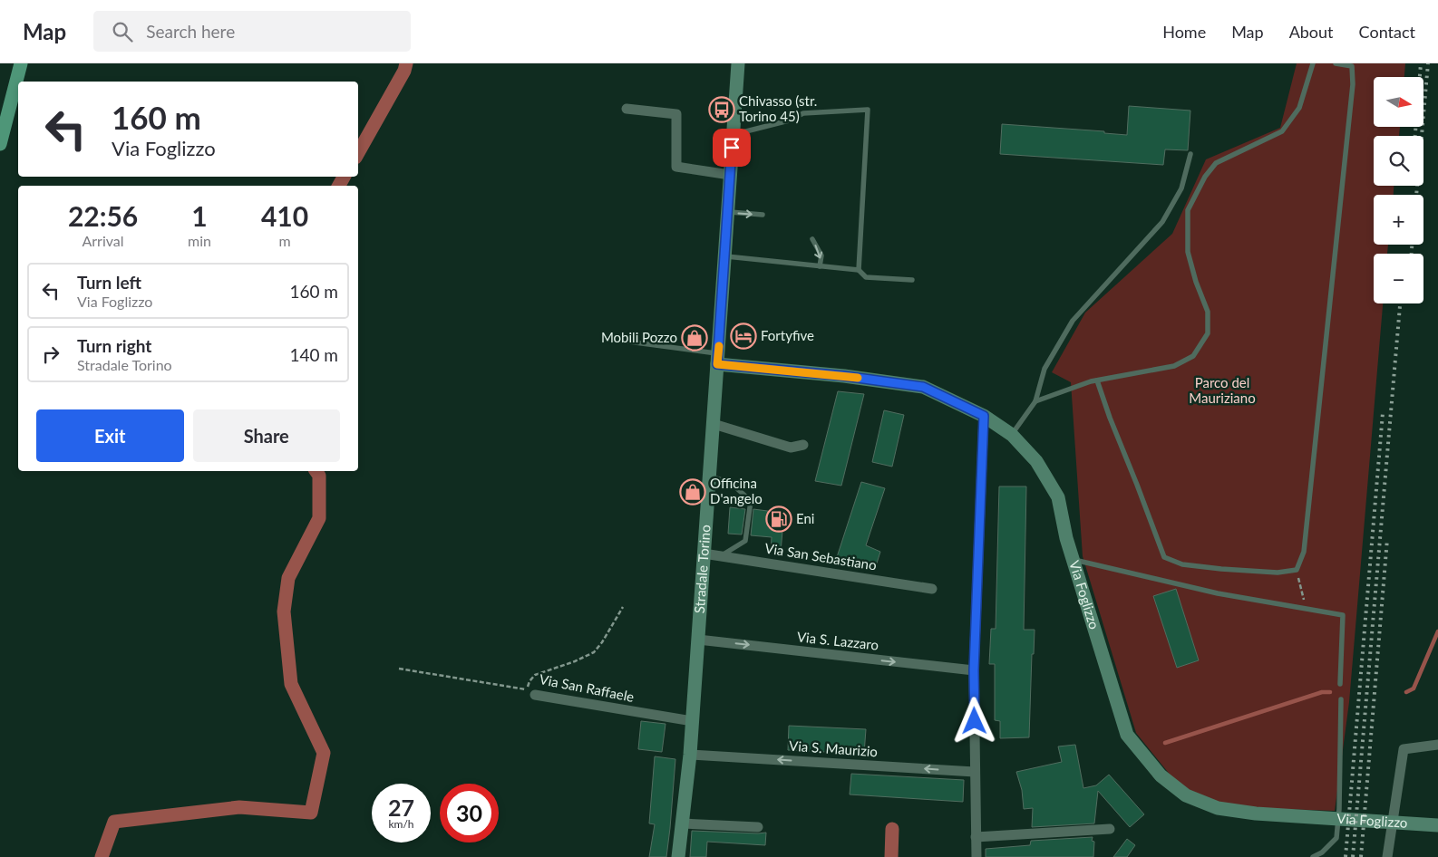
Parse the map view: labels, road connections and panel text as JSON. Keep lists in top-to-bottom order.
{
  "streets": {
    "main road": ["Stradale Torino", "Via Foglizzo"],
    "street": [
      "Via San Sebastiano",
      "Via S. Lazzaro",
      "Via San Raffaele",
      "Via S. Maurizio"
    ]
  },
  "crossings": [
    ["Via San Sebastiano", "Stradale Torino"],
    ["Stradale Torino", "Via Foglizzo"],
    ["Stradale Torino", "Via S. Lazzaro"],
    ["Stradale Torino", "Via San Raffaele"],
    ["Stradale Torino", "Via S. Maurizio"]
  ],
  "one_way": ["Via S. Lazzaro", "Via S. Maurizio"],
  "parks": ["Parco del Mauriziano"],
  "places": {
    "bus stop": ["Chivasso (str. Torino 45)"],
    "hotel": ["Fortyfive"],
    "shop": ["Mobili Pozzo", "Officina D'angelo"],
    "fuel station": ["Eni"]
  },
  "north": "right",
  "page": {
    "header": "Map",
    "search": "Search here",
    "nav": [
      "Home",
      "Map",
      "About",
      "Contact"
    ],
    "map_buttons": ["+", "−"],
    "turn": ["160 m", "Via Foglizzo"],
    "eta": [
      "22:56",
      "Arrival",
      "1",
      "min",
      "410",
      "m"
    ],
    "list": [
      {
        "name": "Turn left",
        "note": "Via Foglizzo",
        "value": "160 m"
      },
      {
        "name": "Turn right",
        "note": "Stradale Torino",
        "value": "140 m"
      }
    ],
    "buttons": ["Exit", "Share"],
    "speed": "27 km/h",
    "limit": "30"
  }
}
